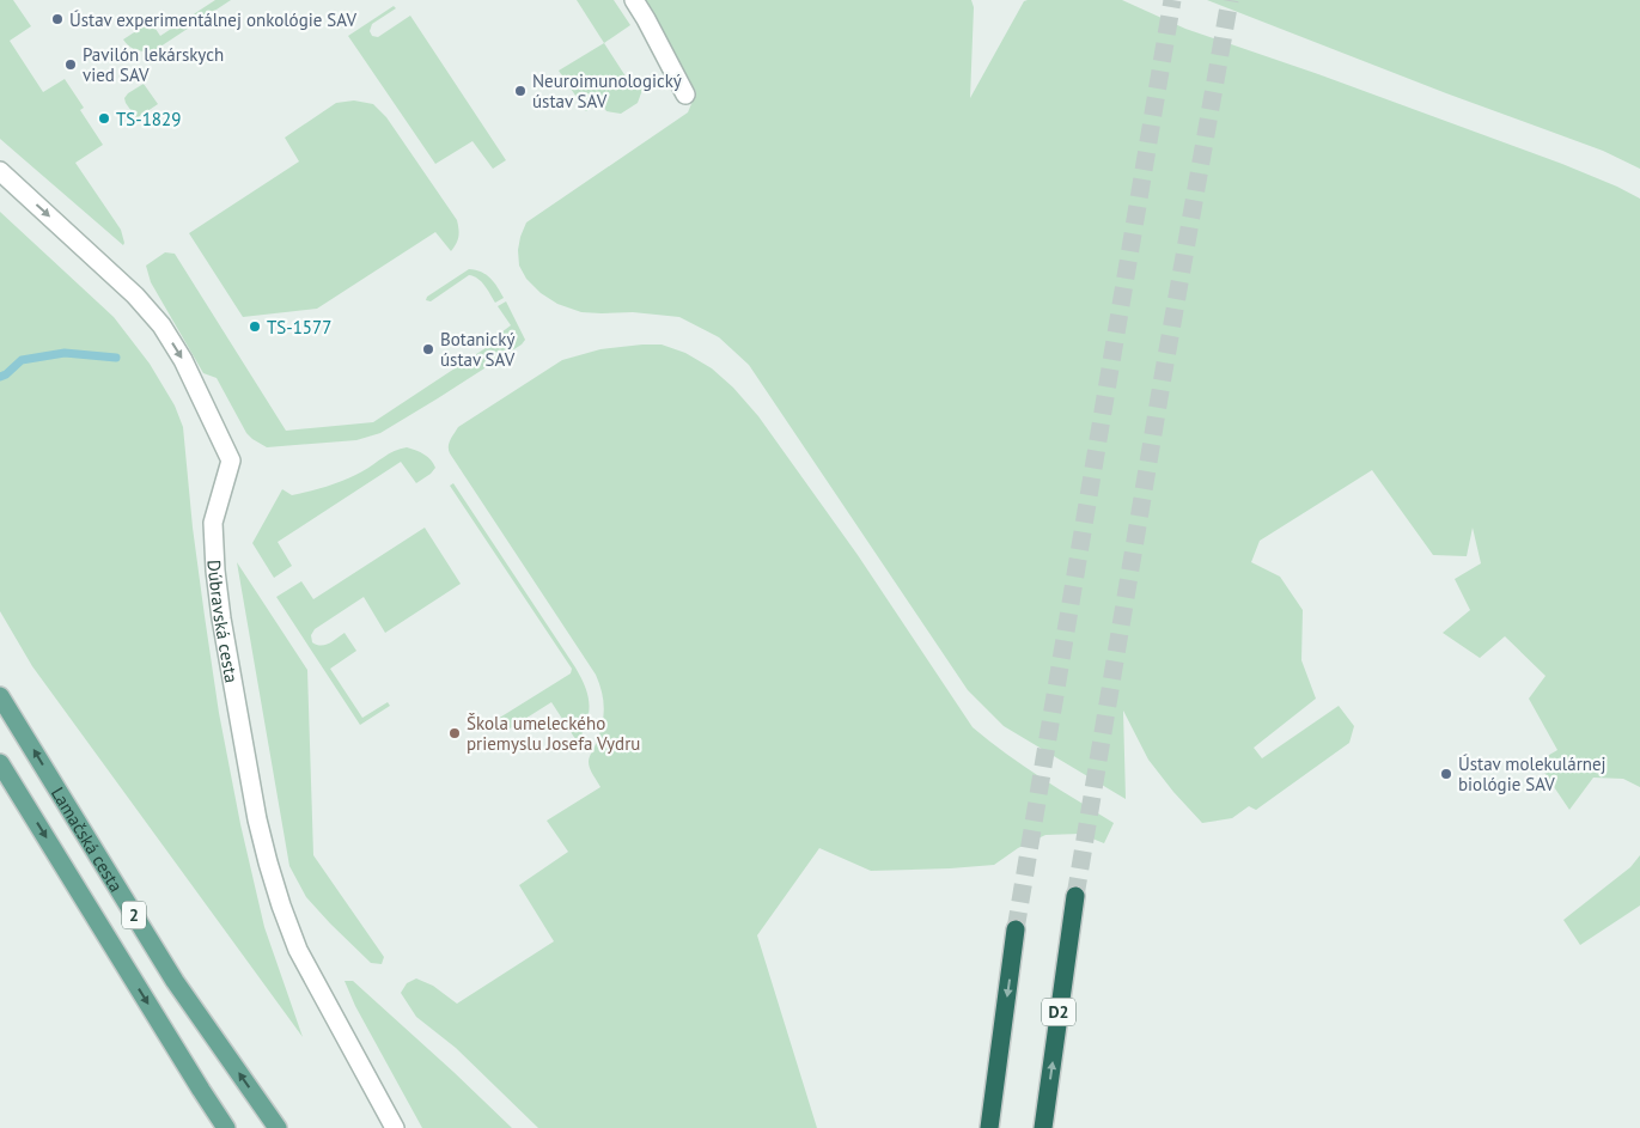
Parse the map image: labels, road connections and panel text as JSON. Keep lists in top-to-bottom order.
{
  "streets": {
    "highway": ["D2"],
    "main road": ["Lamačská cesta", "2"],
    "street": ["Dúbravská cesta"]
  },
  "one_way": ["Dúbravská cesta"],
  "places": [
    "Ústav experimentálnej onkológie SAV",
    "Pavilón lekárskych vied SAV",
    "Neuroimunologický ústav SAV",
    "TS-1829",
    "TS-1577",
    "Botanický ústav SAV",
    "Škola umeleckého priemyslu Josefa Vydru",
    "Ústav molekulárnej biológie SAV"
  ]
}
